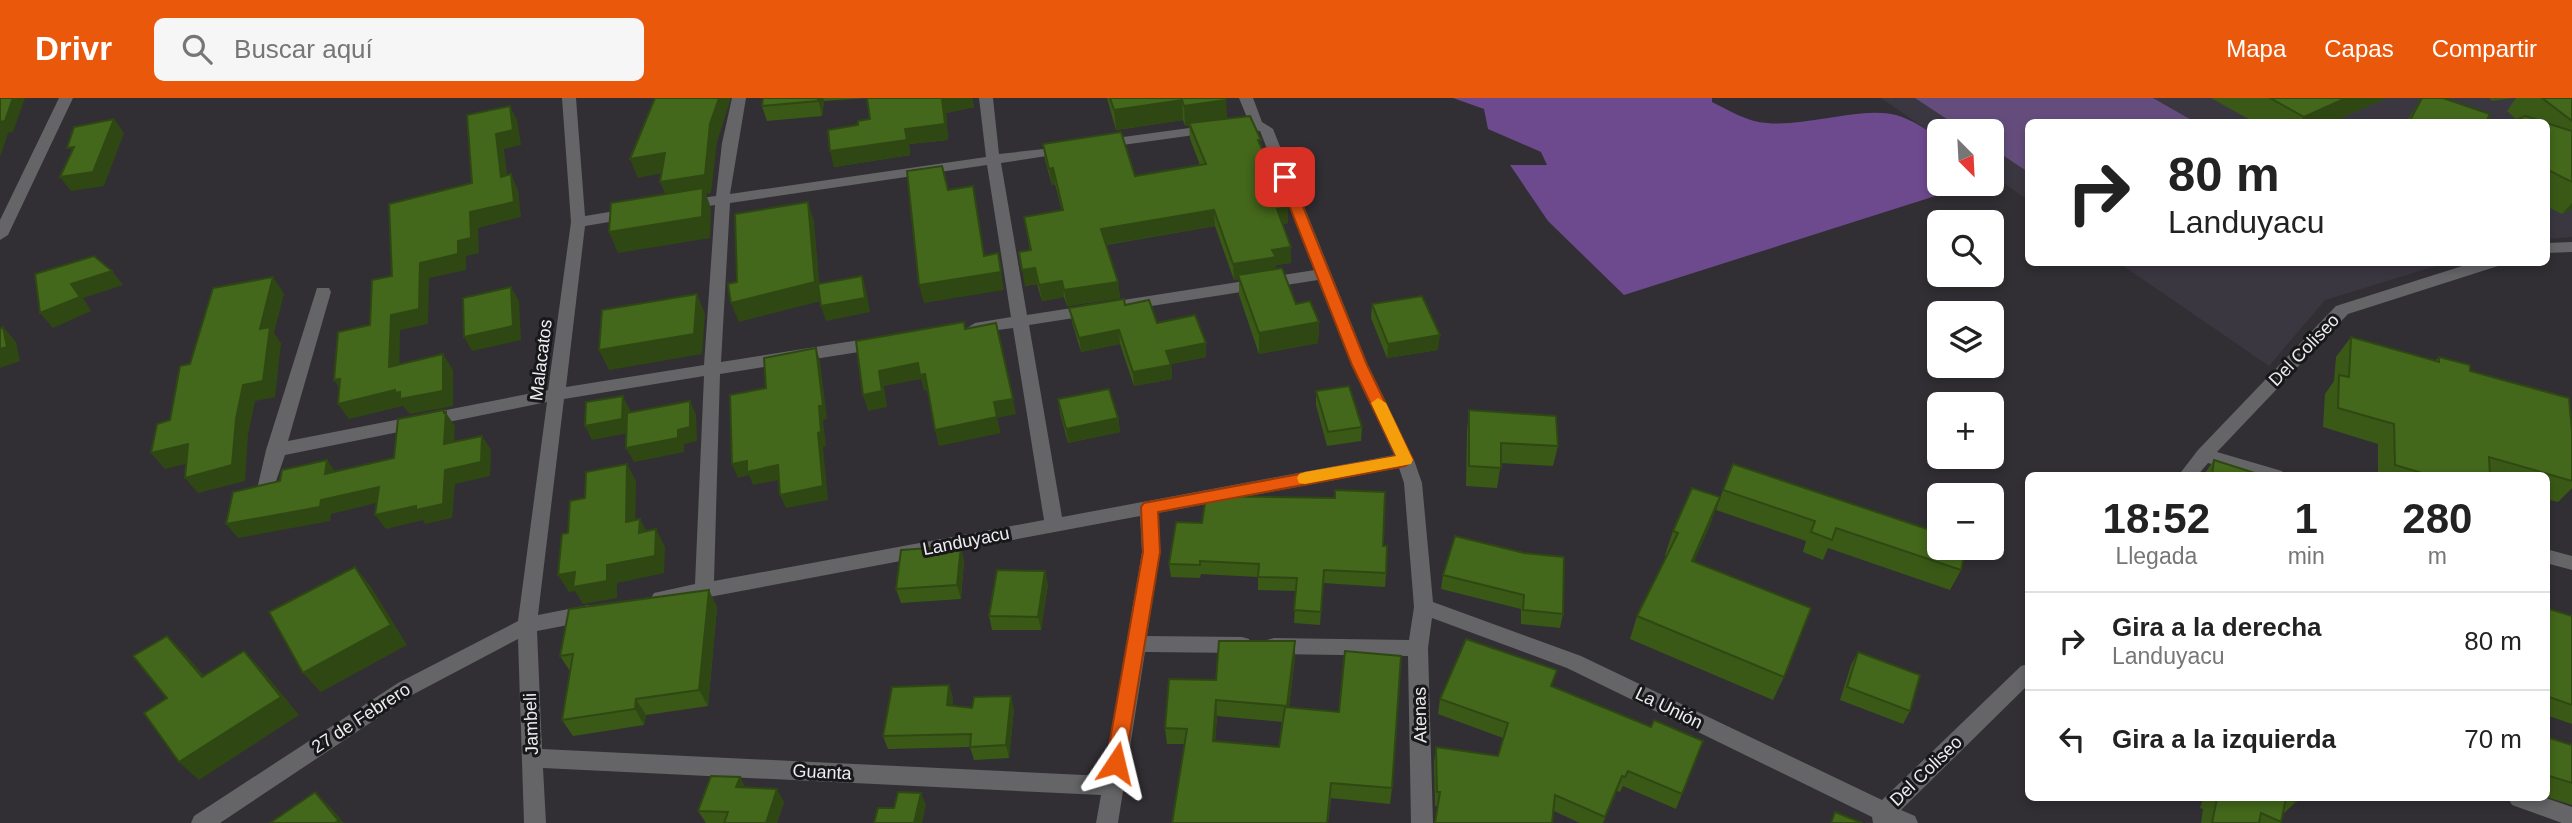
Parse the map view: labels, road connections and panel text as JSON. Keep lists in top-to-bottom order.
{
  "streets": {
    "street": [
      "Del Coliseo",
      "Malacatos",
      "Landuyacu",
      "La Unión",
      "Atenas",
      "27 de Febrero",
      "Jambeli",
      "Guanta"
    ]
  },
  "crossings": [
    ["Del Coliseo", "La Unión"],
    ["Malacatos", "27 de Febrero"],
    ["Malacatos", "Jambeli"],
    ["Landuyacu", "Atenas"],
    ["La Unión", "Atenas"],
    ["27 de Febrero", "Jambeli"],
    ["Jambeli", "Guanta"]
  ],
  "north": "bottom right",
  "page": {
    "header": "Drivr",
    "search": "Buscar aquí",
    "nav": ["Mapa", "Capas", "Compartir"],
    "map_buttons": ["+", "−"],
    "turn": ["80 m", "Landuyacu"],
    "eta": [
      "18:52",
      "Llegada",
      "1",
      "min",
      "280",
      "m"
    ],
    "list": [
      {
        "name": "Gira a la derecha",
        "note": "Landuyacu",
        "value": "80 m"
      },
      {
        "name": "Gira a la izquierda",
        "value": "70 m"
      }
    ]
  }
}
